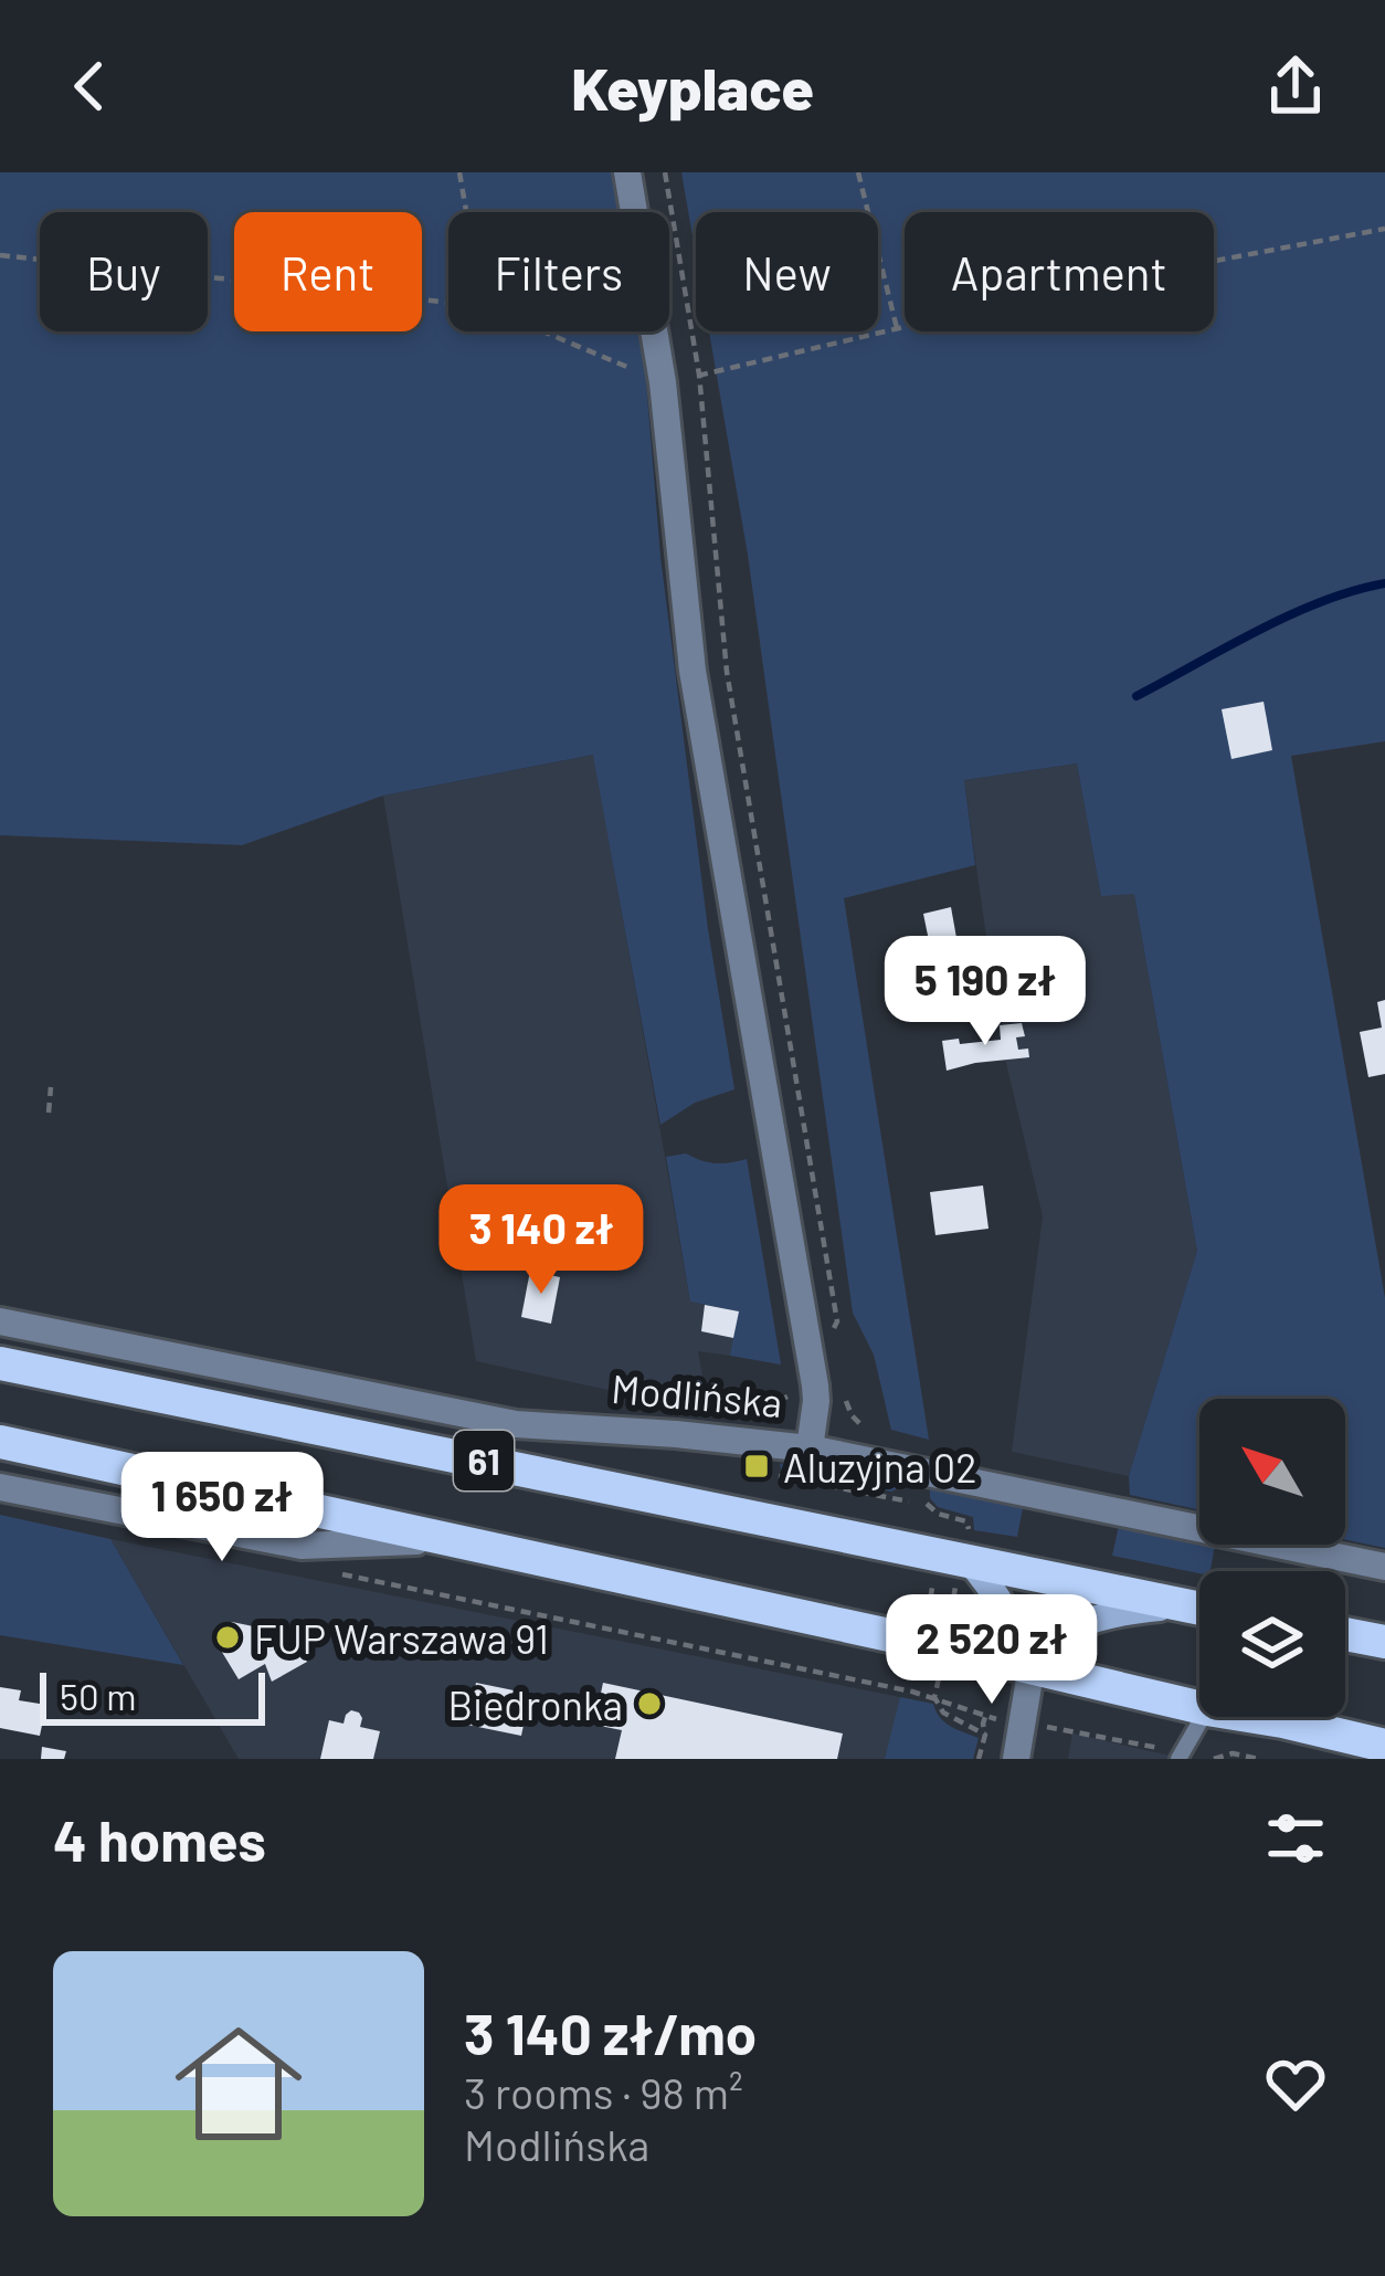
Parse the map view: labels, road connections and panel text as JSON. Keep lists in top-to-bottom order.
{
  "streets": {
    "main road": ["61"],
    "street": ["Modlińska"]
  },
  "places": {
    "transit": ["Aluzyjna 02"],
    "other": ["FUP Warszawa 91", "Biedronka"]
  },
  "scale_bar": "50 m",
  "north": "top left",
  "page": {
    "header": "Keyplace",
    "chip": [
      "Buy",
      "Rent",
      "Filters",
      "New",
      "Apartment"
    ],
    "price": [
      "5 190 zł",
      "3 140 zł",
      "1 650 zł",
      "2 520 zł"
    ],
    "scale": "50 m",
    "heading": "4 homes",
    "list": [
      {
        "name": "3 140 zł/mo",
        "note": "3 rooms · 98 m² · Modlińska"
      }
    ]
  }
}
